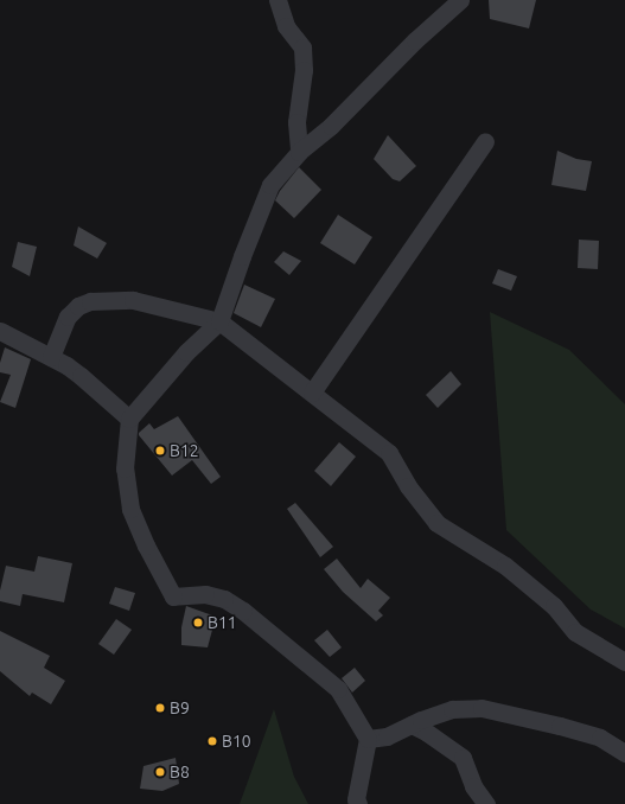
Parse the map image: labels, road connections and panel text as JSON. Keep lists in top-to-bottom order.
{
  "places": [
    "B12",
    "B11",
    "B9",
    "B10",
    "B8"
  ]
}
